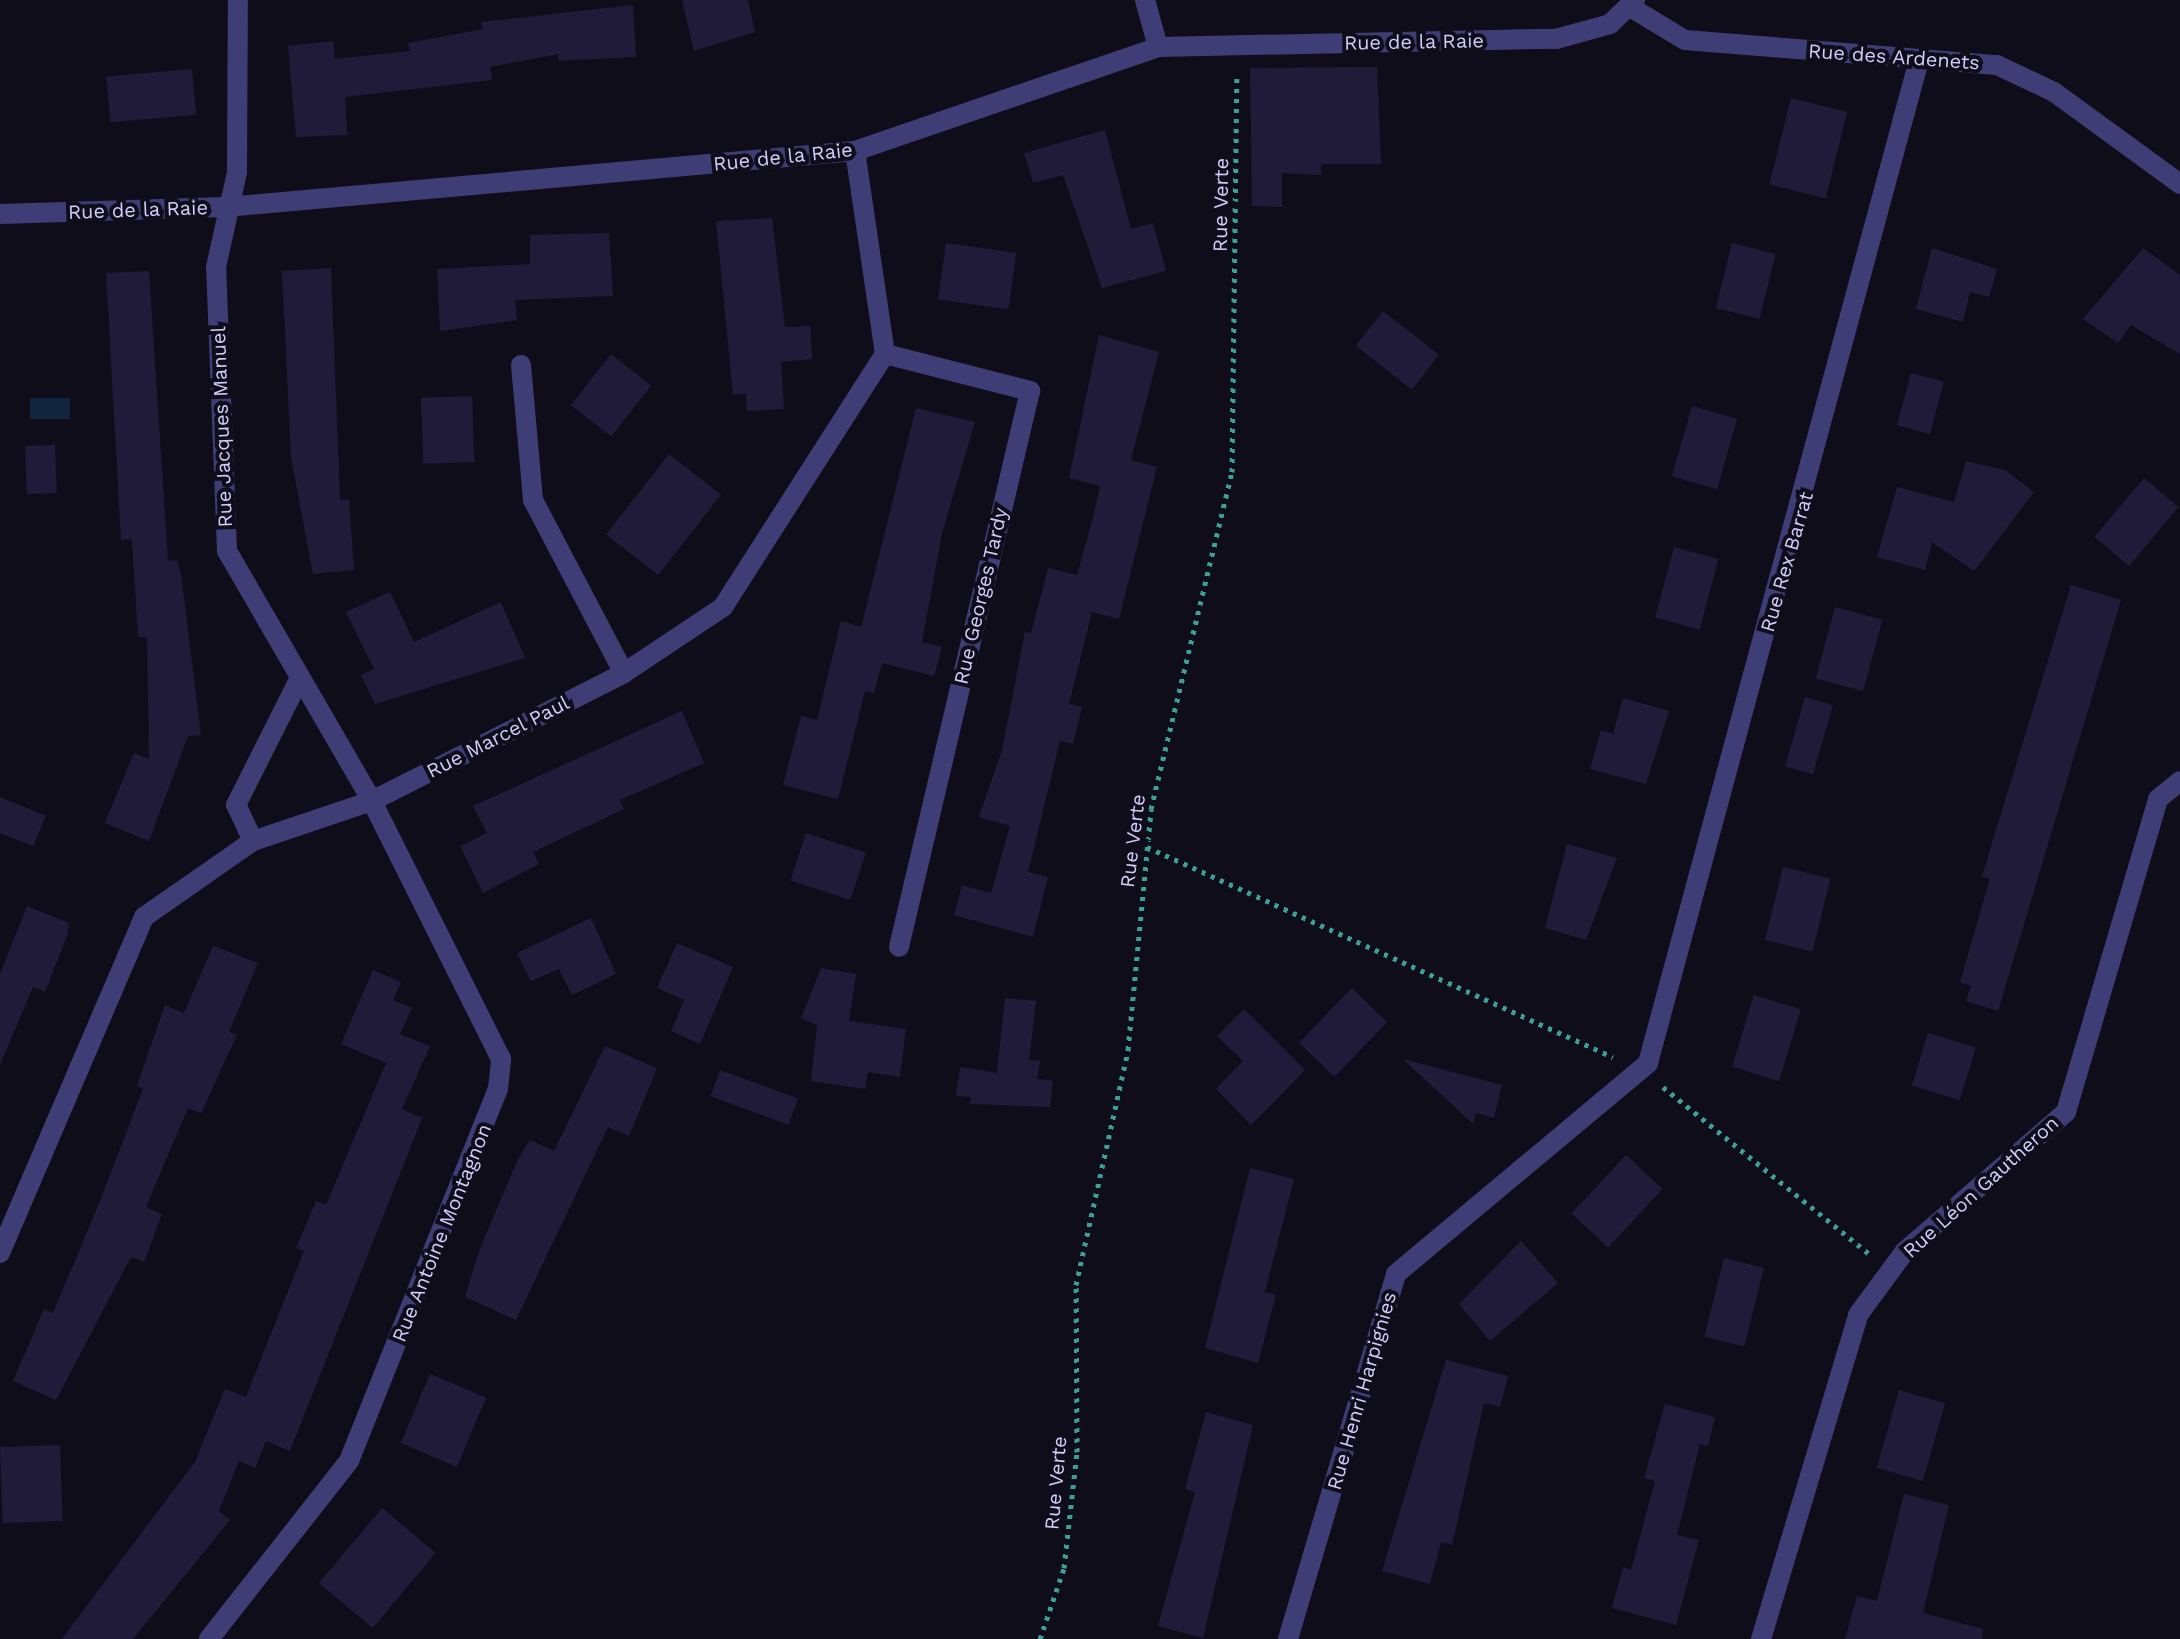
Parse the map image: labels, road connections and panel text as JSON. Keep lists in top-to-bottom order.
{
  "streets": {
    "street": [
      "Rue de la Raie",
      "Rue des Ardenets",
      "Rue Jacques Manuel",
      "Rue Rex Barrat",
      "Rue Georges Tardy",
      "Rue Marcel Paul",
      "Rue Léon Gautheron",
      "Rue Antoine Montagnon",
      "Rue Henri Harpignies"
    ],
    "path": ["Rue Verte"]
  },
  "crossings": [
    ["Rue de la Raie", "Rue des Ardenets"],
    ["Rue de la Raie", "Rue Verte"],
    ["Rue de la Raie", "Rue Jacques Manuel"],
    ["Rue des Ardenets", "Rue Rex Barrat"],
    ["Rue Jacques Manuel", "Rue Marcel Paul"],
    ["Rue Jacques Manuel", "Rue Antoine Montagnon"],
    ["Rue Rex Barrat", "Rue Henri Harpignies"],
    ["Rue Georges Tardy", "Rue Marcel Paul"],
    ["Rue Marcel Paul", "Rue Antoine Montagnon"]
  ]
}
